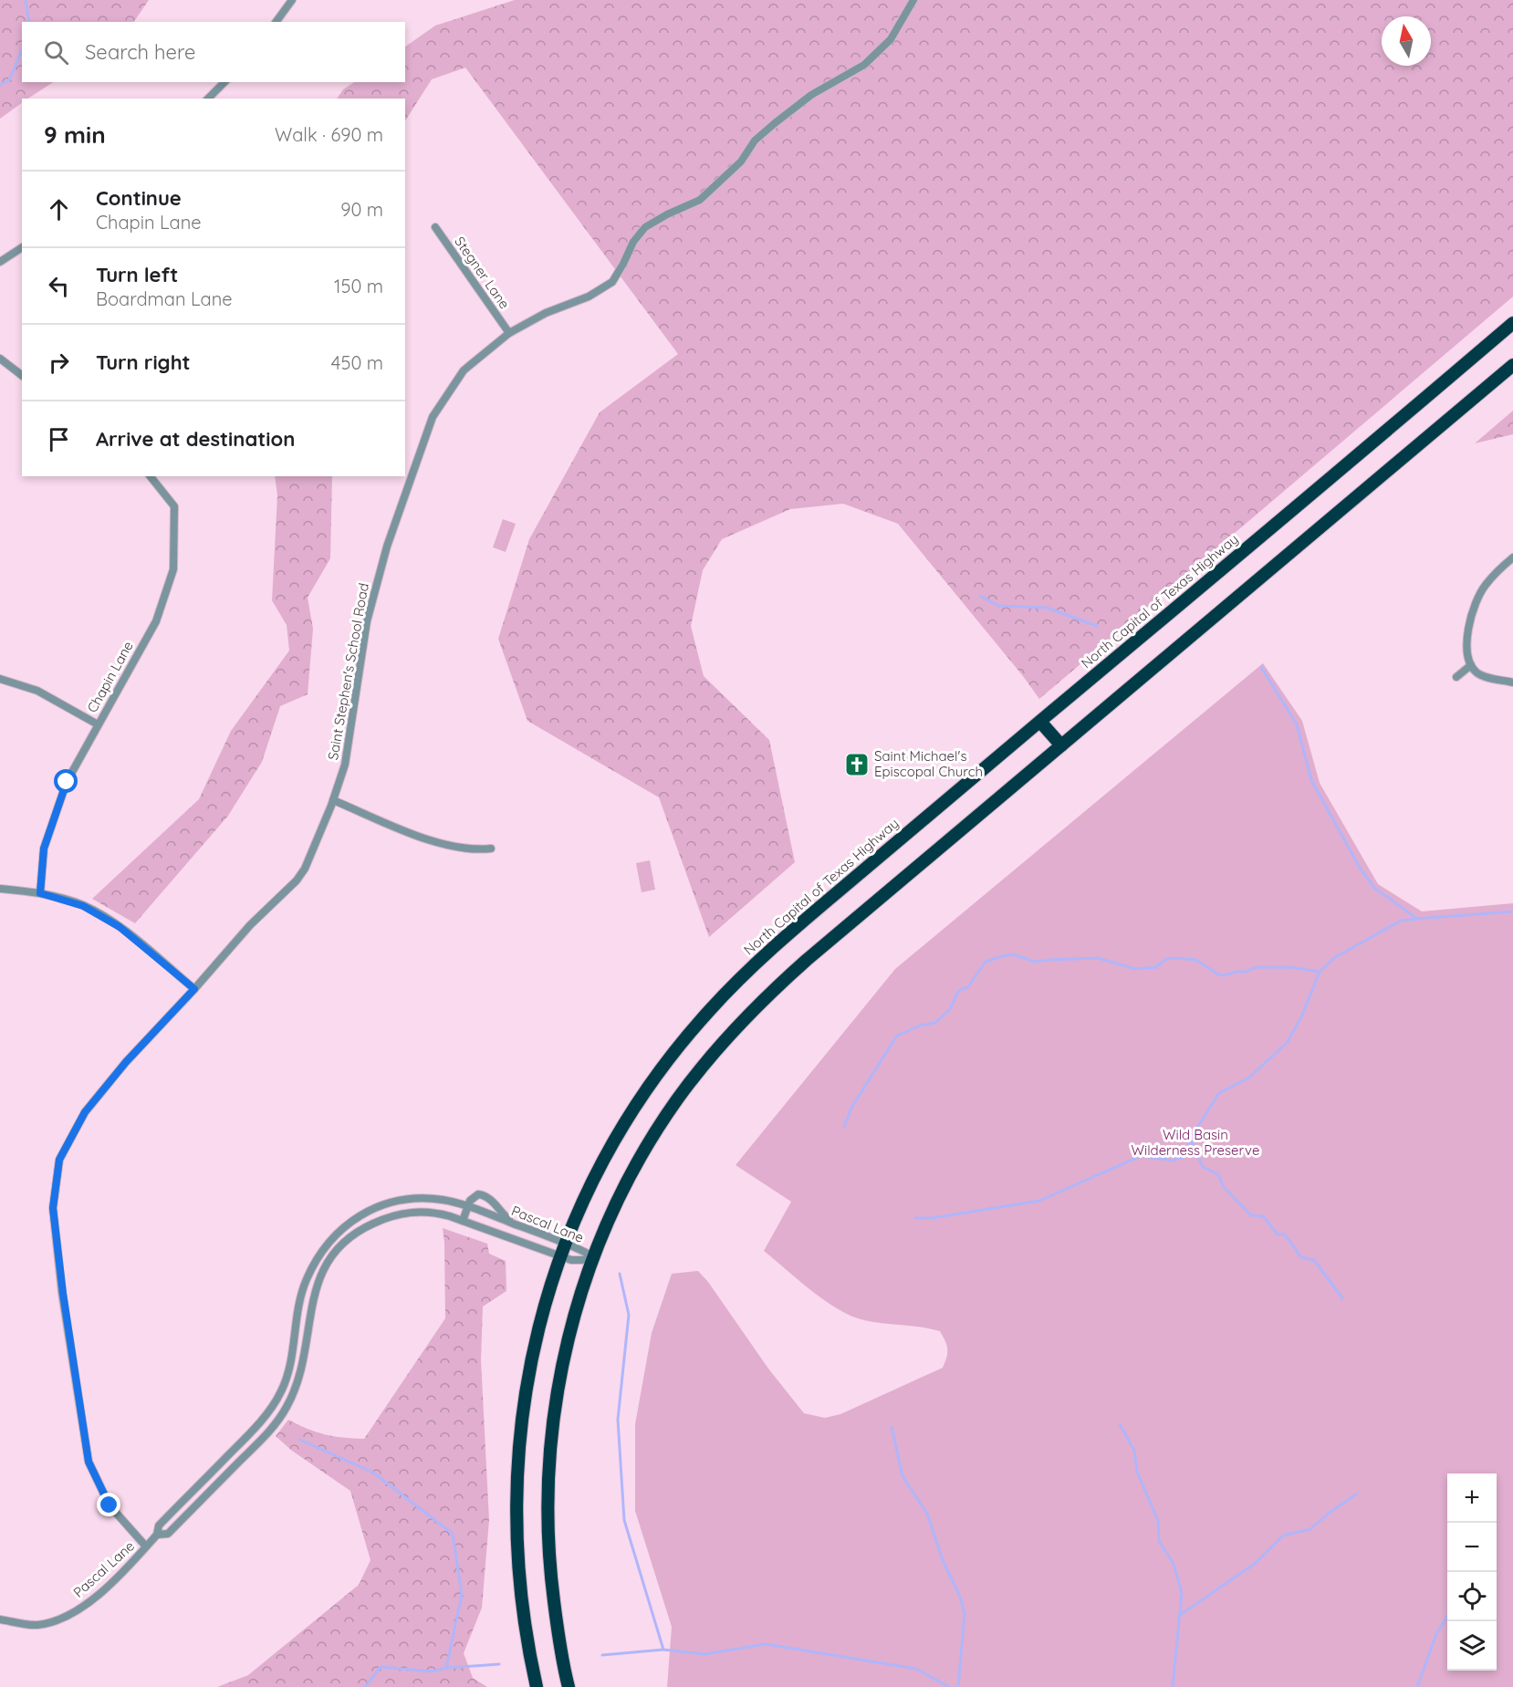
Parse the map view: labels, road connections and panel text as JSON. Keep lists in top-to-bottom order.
{
  "streets": {
    "highway": ["North Capital of Texas Highway"],
    "street": [
      "Stegner Lane",
      "Saint Stephen's School Road",
      "Chapin Lane",
      "Pascal Lane"
    ]
  },
  "crossings": [
    ["Stegner Lane", "Saint Stephen's School Road"],
    ["North Capital of Texas Highway", "Pascal Lane"],
    ["Saint Stephen's School Road", "Pascal Lane"]
  ],
  "parks": ["Wild Basin Wilderness Preserve"],
  "places": {
    "church": ["Saint Michael's Episcopal Church"]
  },
  "north": "top",
  "page": {
    "search": "Search here",
    "heading": ["9 min", "Walk · 690 m"],
    "list": [
      ["Continue", "Chapin Lane", "90 m"],
      ["Turn left", "Boardman Lane", "150 m"],
      ["Turn right", "450 m"],
      "Arrive at destination"
    ],
    "map_buttons": ["+", "−"]
  }
}
